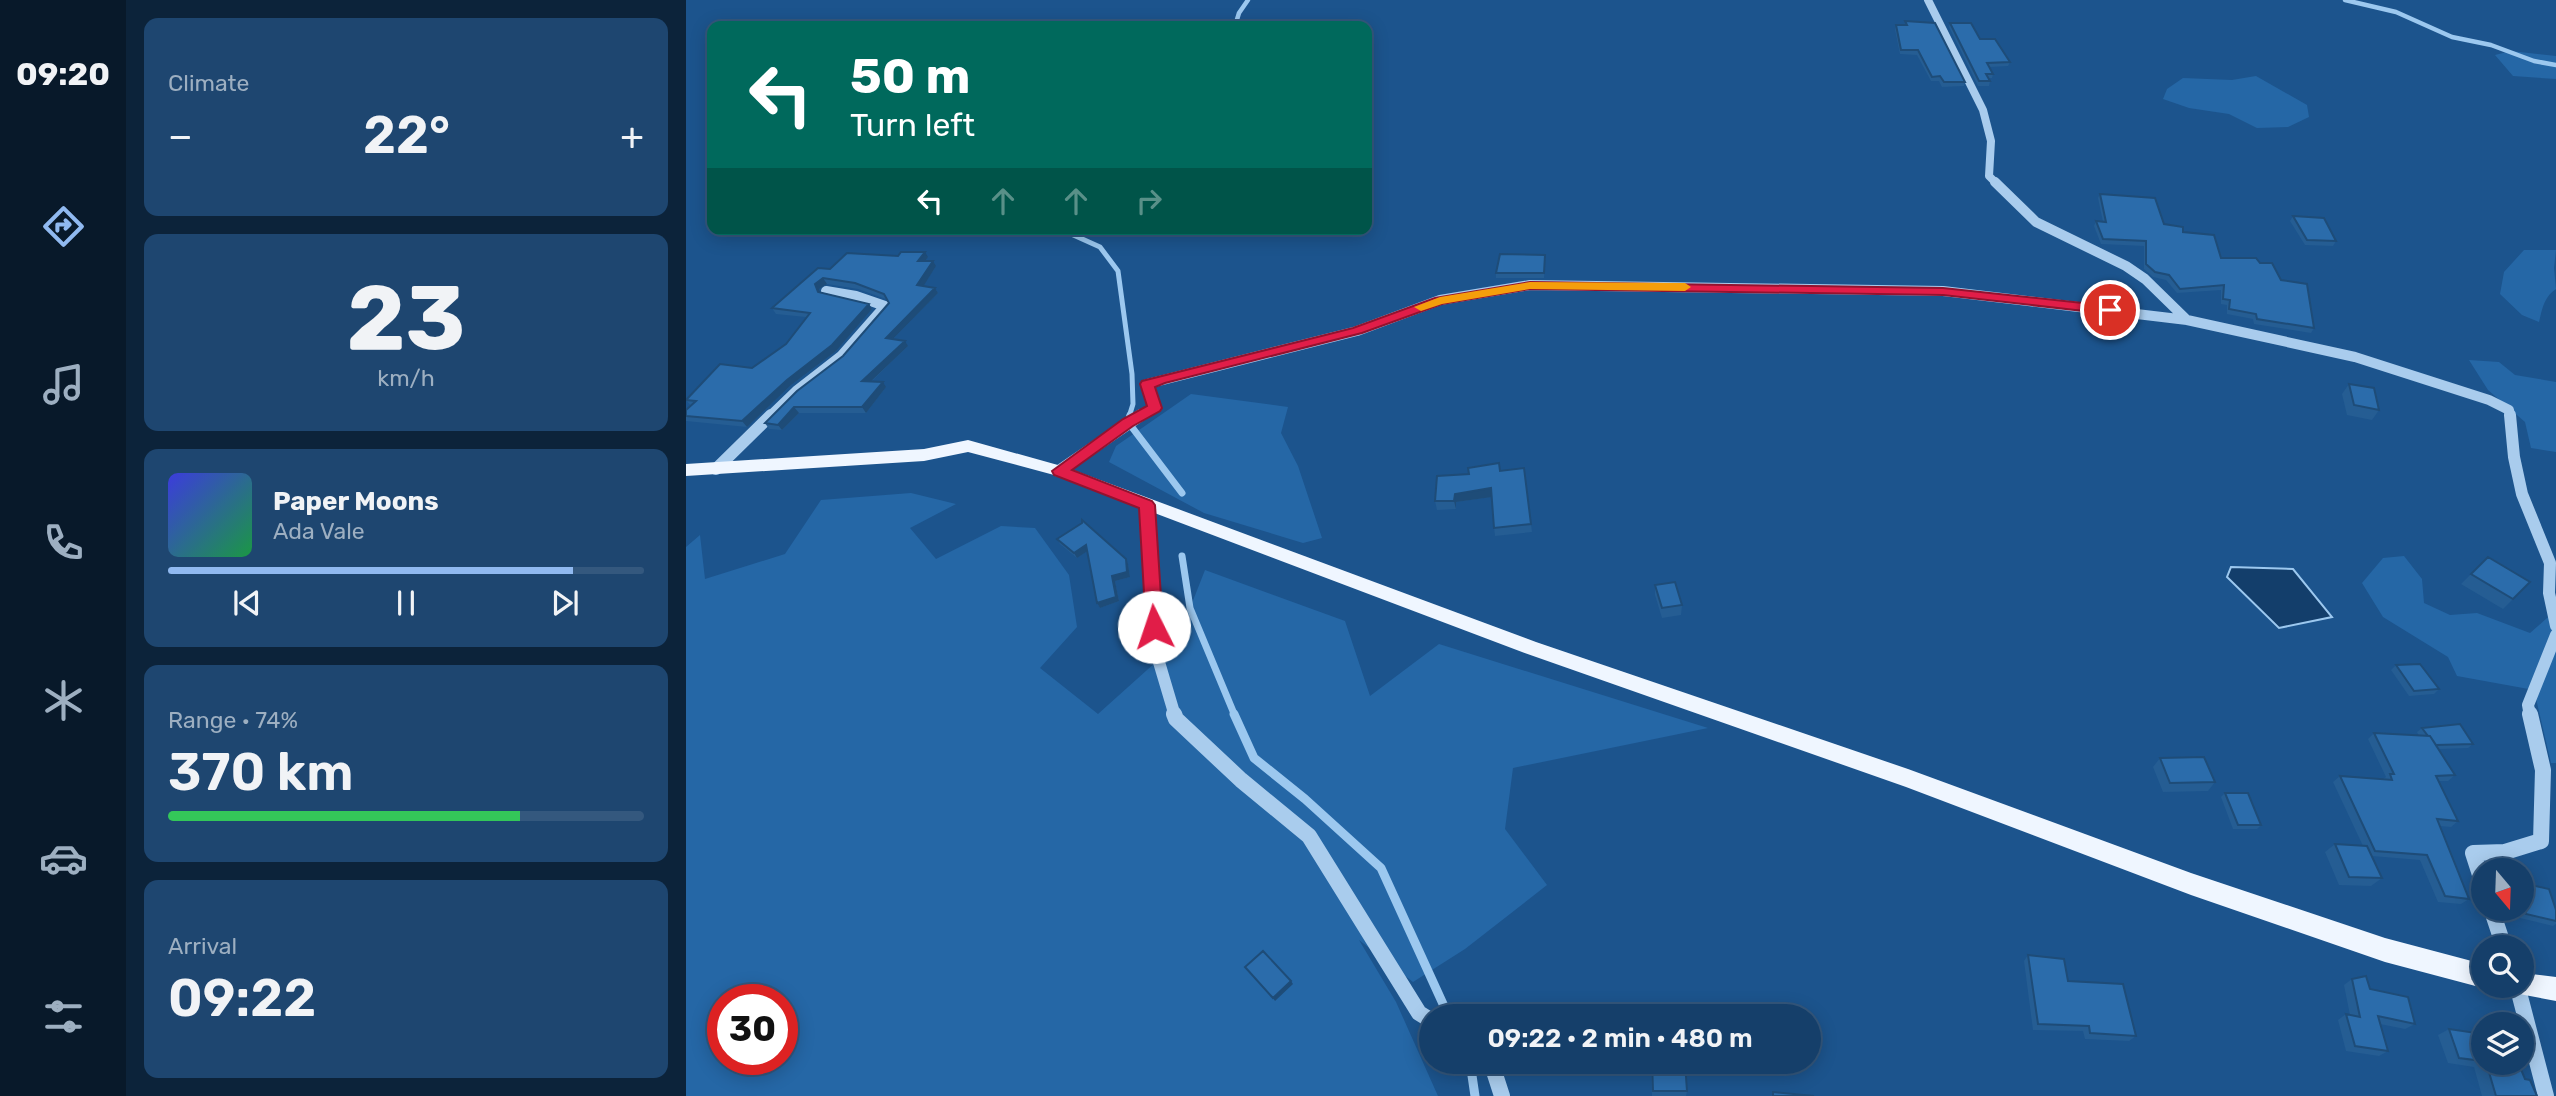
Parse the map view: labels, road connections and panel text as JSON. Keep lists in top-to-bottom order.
{
  "north": "bottom",
  "page": {
    "tabs": "09:20",
    "tile": [
      "Climate",
      ["23", "km/h"],
      ["Range · 74%", "370 km"],
      ["Arrival", "09:22"]
    ],
    "turn": ["50 m", "Turn left"],
    "heat": ["−", "22°", "+"],
    "song": ["Paper Moons", "Ada Vale"],
    "limit": "30",
    "trip": "09:22 · 2 min · 480 m"
  }
}
